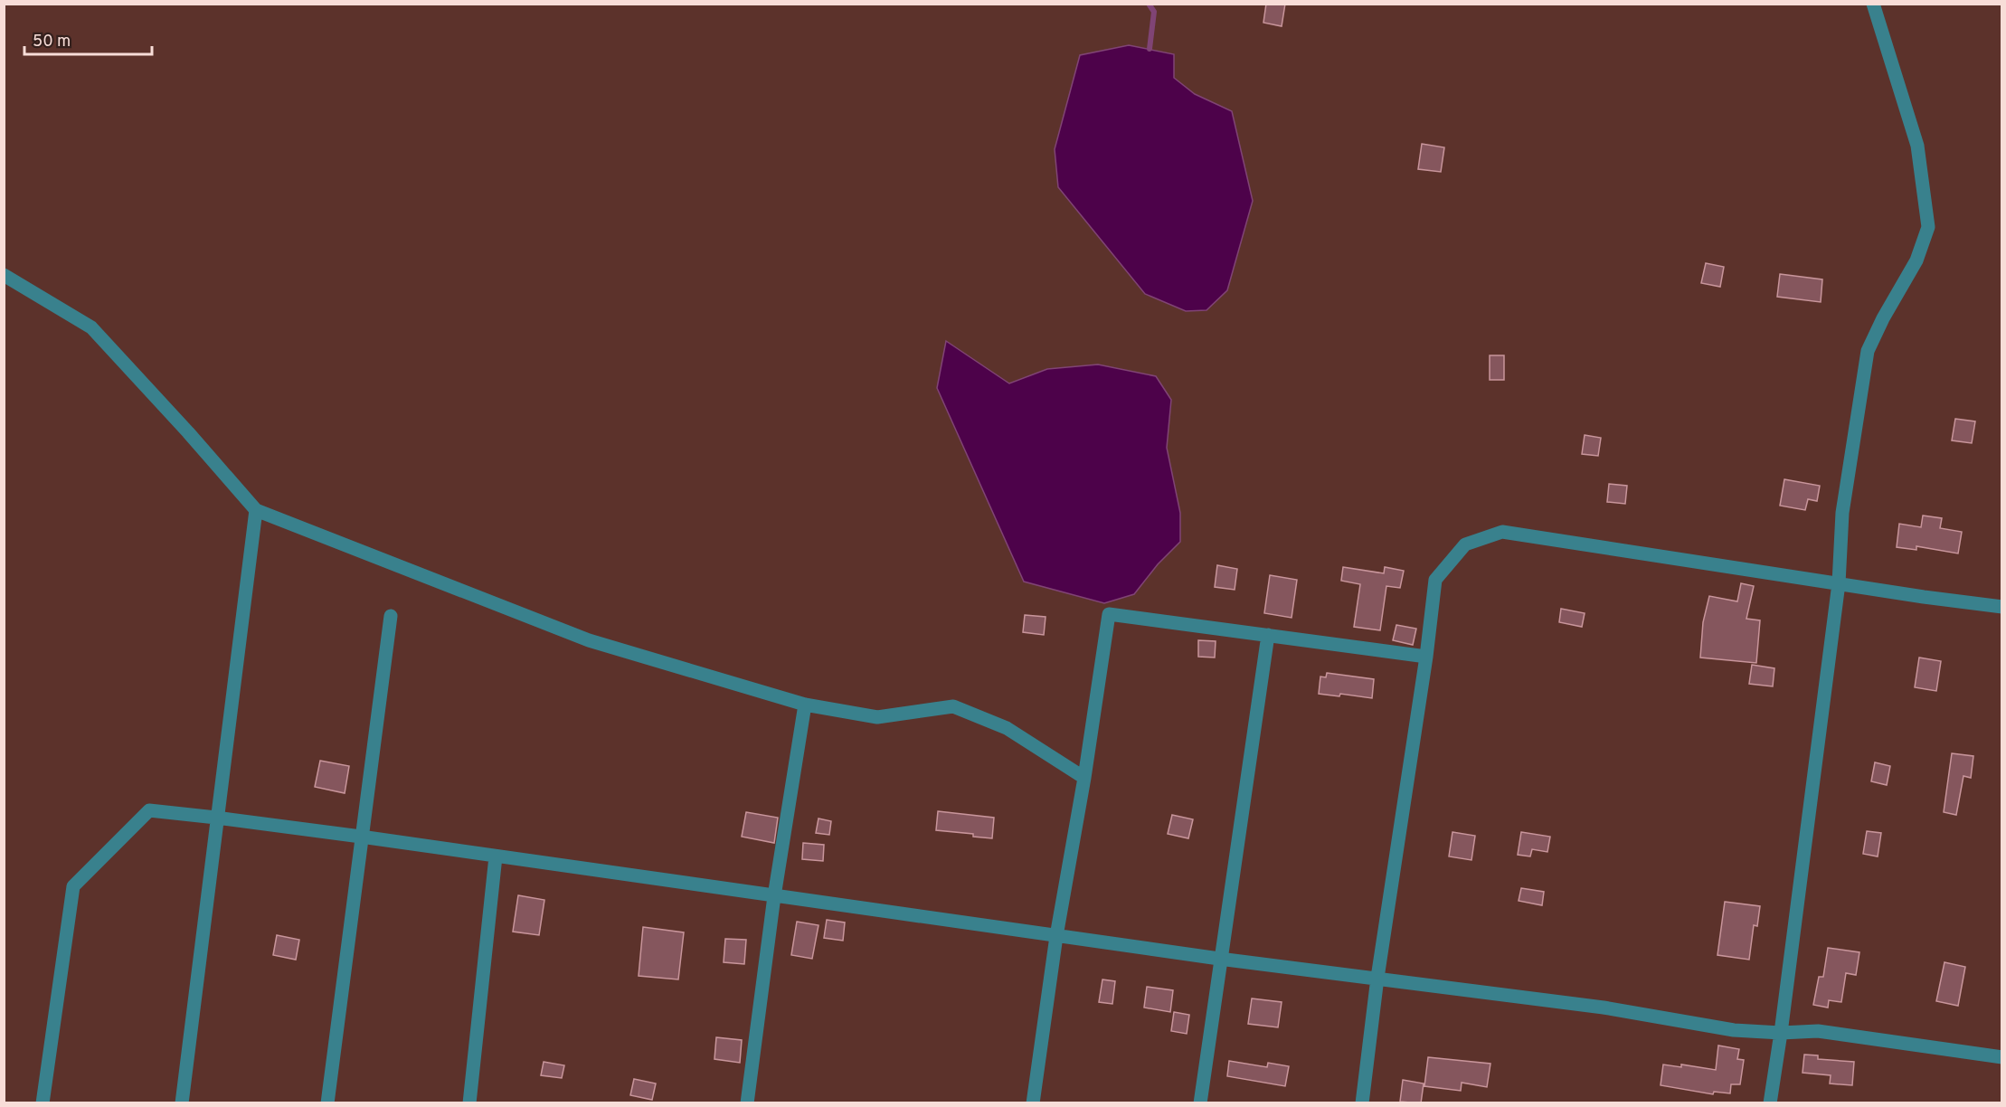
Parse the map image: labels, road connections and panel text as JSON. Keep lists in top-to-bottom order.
{
  "scale_bar": "50 m"
}
